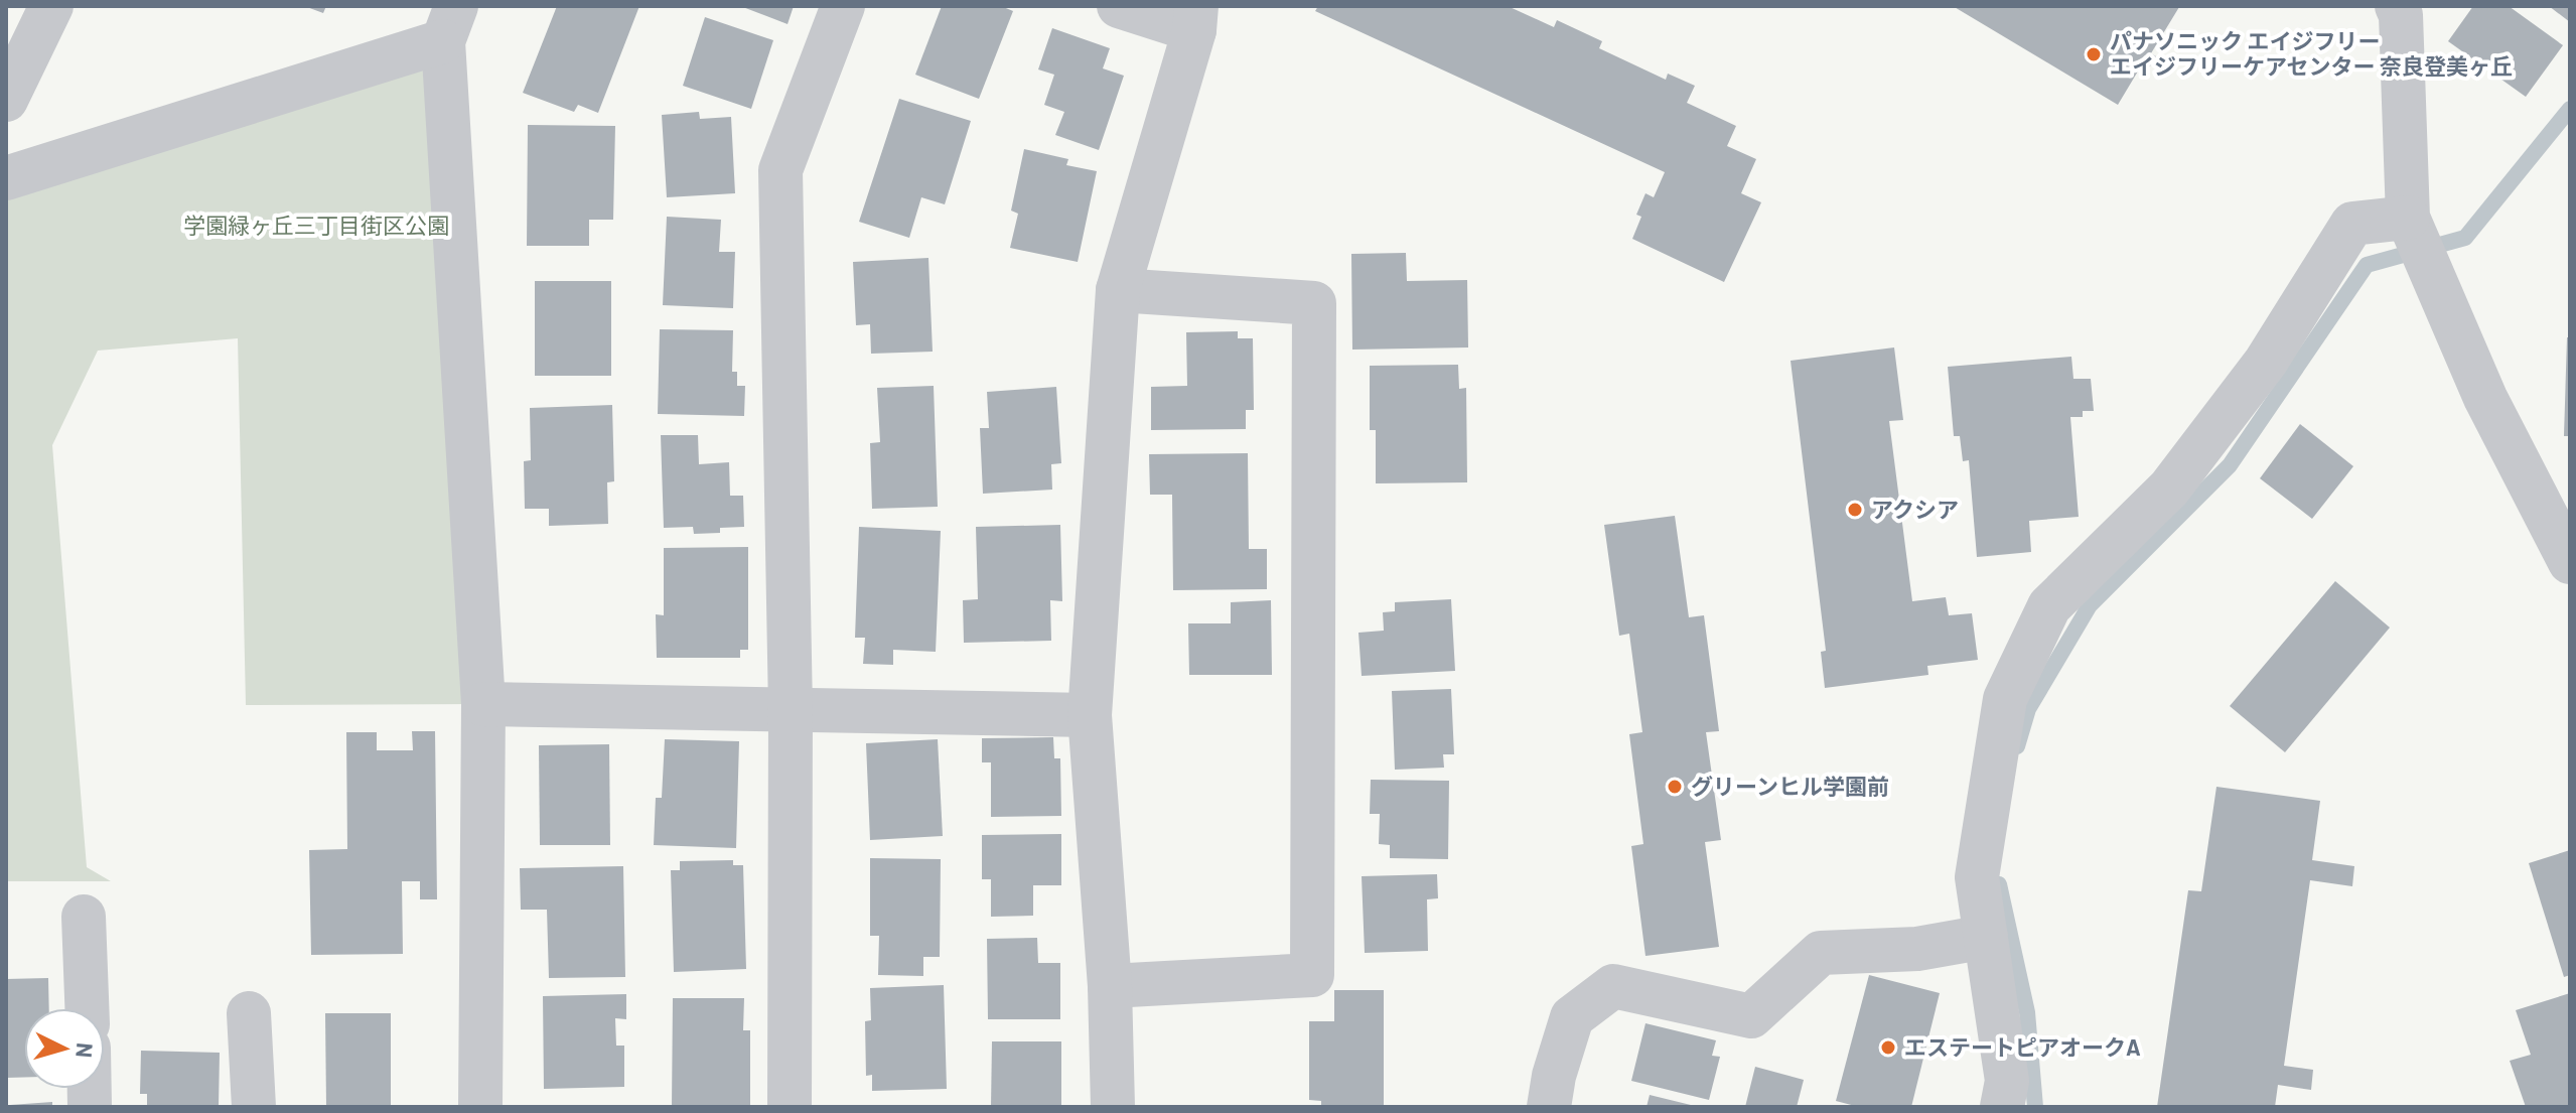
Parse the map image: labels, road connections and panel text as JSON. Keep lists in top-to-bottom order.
{
  "parks": ["学園緑ヶ丘三丁目街区公園"],
  "places": [
    "パナソニック エイジフリー エイジフリーケアセンター 奈良登美ヶ丘",
    "アクシア",
    "グリーンヒル学園前",
    "エステートピアオークA"
  ],
  "north": "right"
}
